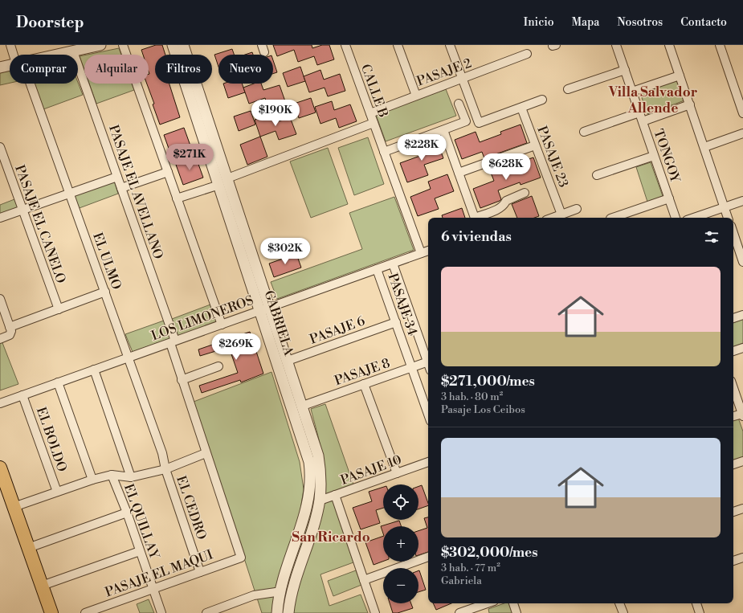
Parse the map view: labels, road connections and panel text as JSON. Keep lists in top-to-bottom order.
{
  "streets": {
    "street": [
      "PASAJE 2",
      "CALLE B",
      "TONGOY",
      "PASAJE 23",
      "PASAJE EL AVELLANO",
      "PASAJE EL CANELO",
      "EL ULMO",
      "PASAJE 34",
      "LOS LIMONEROS",
      "GABRIELA",
      "PASAJE 6",
      "PASAJE 8",
      "EL BOLDO",
      "PASAJE 10",
      "EL CEDRO",
      "EL QUILLAY",
      "PASAJE EL MAQUI"
    ]
  },
  "crossings": [
    ["PASAJE 2", "CALLE B"],
    ["CALLE B", "LOS LIMONEROS"],
    ["PASAJE EL AVELLANO", "LOS LIMONEROS"],
    ["PASAJE EL AVELLANO", "PASAJE EL MAQUI"],
    ["EL ULMO", "LOS LIMONEROS"],
    ["EL ULMO", "EL CEDRO"],
    ["PASAJE 34", "LOS LIMONEROS"],
    ["PASAJE 34", "PASAJE 6"],
    ["PASAJE 34", "PASAJE 8"],
    ["LOS LIMONEROS", "GABRIELA"],
    ["LOS LIMONEROS", "EL BOLDO"],
    ["GABRIELA", "PASAJE 6"],
    ["GABRIELA", "PASAJE 8"],
    ["GABRIELA", "PASAJE 10"],
    ["EL CEDRO", "PASAJE EL MAQUI"],
    ["EL QUILLAY", "PASAJE EL MAQUI"]
  ],
  "districts": ["Villa Salvador Allende", "San Ricardo"],
  "page": {
    "header": "Doorstep",
    "nav": [
      "Inicio",
      "Mapa",
      "Nosotros",
      "Contacto"
    ],
    "chip": [
      "Comprar",
      "Alquilar",
      "Filtros",
      "Nuevo"
    ],
    "price": [
      "$190K",
      "$228K",
      "$271K",
      "$628K",
      "$302K",
      "$269K"
    ],
    "heading": "6 viviendas",
    "list": [
      {
        "name": "$271,000/mes",
        "note": "3 hab. · 80 m² · Pasaje Los Ceibos"
      },
      {
        "name": "$302,000/mes",
        "note": "3 hab. · 77 m² · Gabriela"
      }
    ],
    "map_buttons": ["+", "−"]
  }
}
